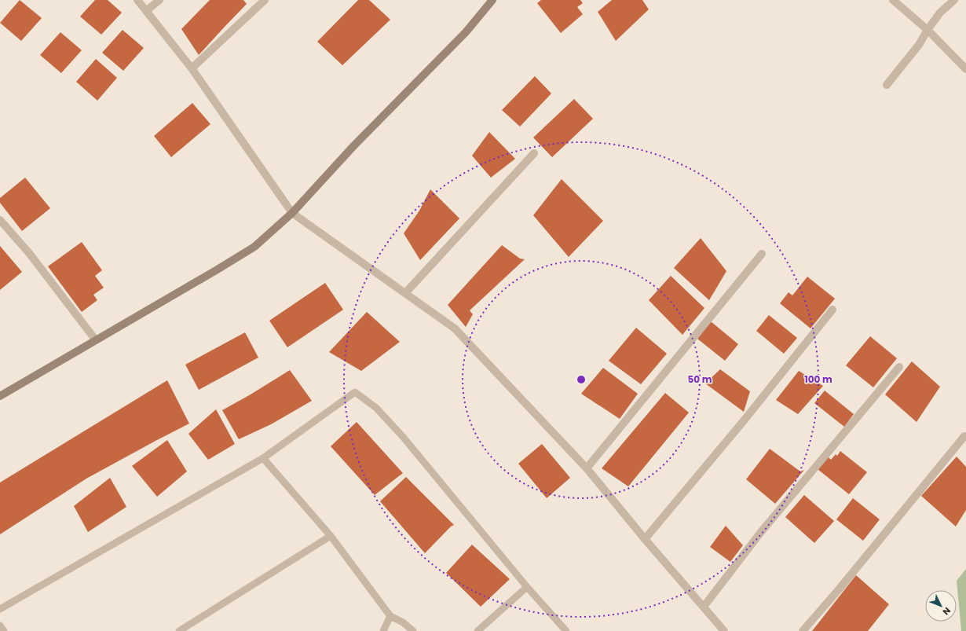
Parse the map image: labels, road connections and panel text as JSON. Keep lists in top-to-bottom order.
{
  "north": "bottom right",
  "rings": ["50 m", "100 m"]
}
